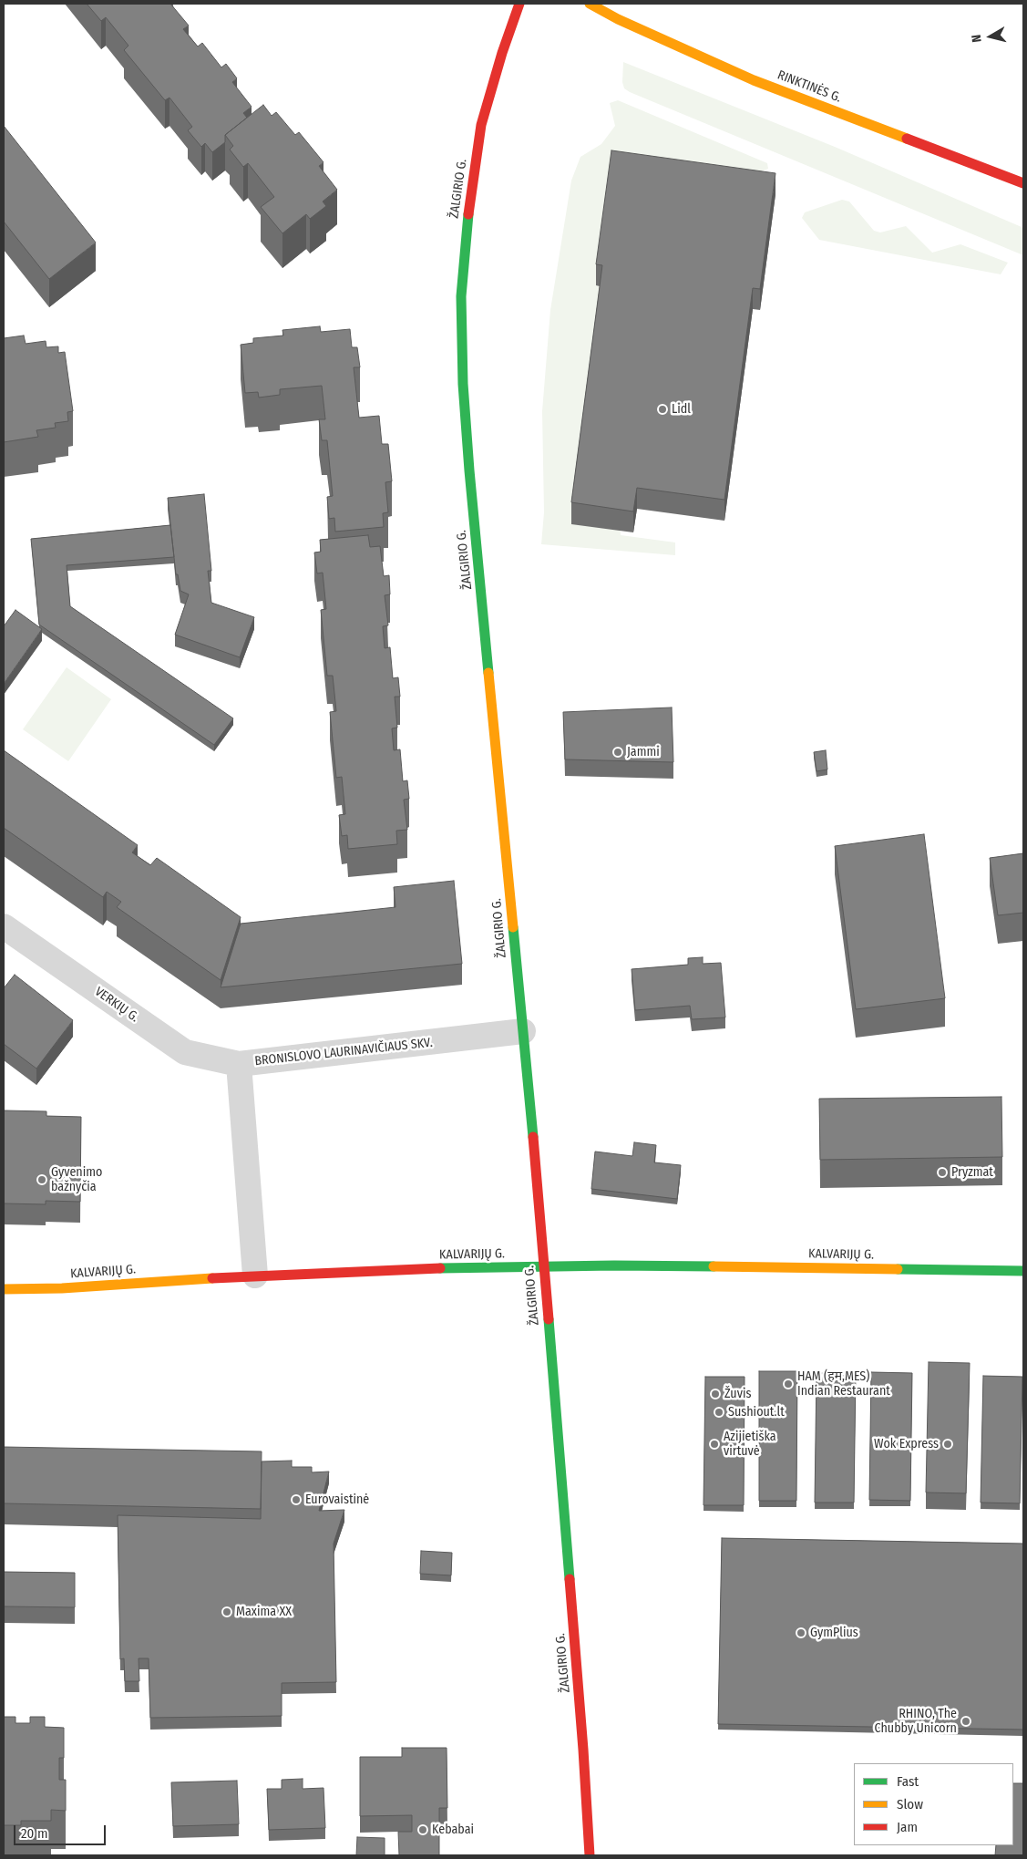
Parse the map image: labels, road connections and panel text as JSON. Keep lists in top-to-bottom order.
{
  "streets": {
    "main road": ["RINKTINĖS G.", "ŽALGIRIO G.", "KALVARIJŲ G."],
    "street": ["VERKIŲ G.", "BRONISLOVO LAURINAVIČIAUS SKV."]
  },
  "crossings": [
    ["ŽALGIRIO G.", "BRONISLOVO LAURINAVIČIAUS SKV."],
    ["ŽALGIRIO G.", "KALVARIJŲ G."],
    ["VERKIŲ G.", "BRONISLOVO LAURINAVIČIAUS SKV."],
    ["BRONISLOVO LAURINAVIČIAUS SKV.", "KALVARIJŲ G."]
  ],
  "places": [
    "Lidl",
    "Jammi",
    "Pryzmat",
    "Gyvenimo bažnyčia",
    "HAM (हम,MES) Indian Restaurant",
    "Žuvis",
    "Sushiout.lt",
    "Azijietiška virtuvė",
    "Wok Express",
    "Eurovaistinė",
    "Maxima XX",
    "GymPlius",
    "RHINO, The Chubby Unicorn",
    "Kebabai"
  ],
  "legend": ["Fast", "Slow", "Jam"],
  "scale_bar": "20 m",
  "north": "left"
}
